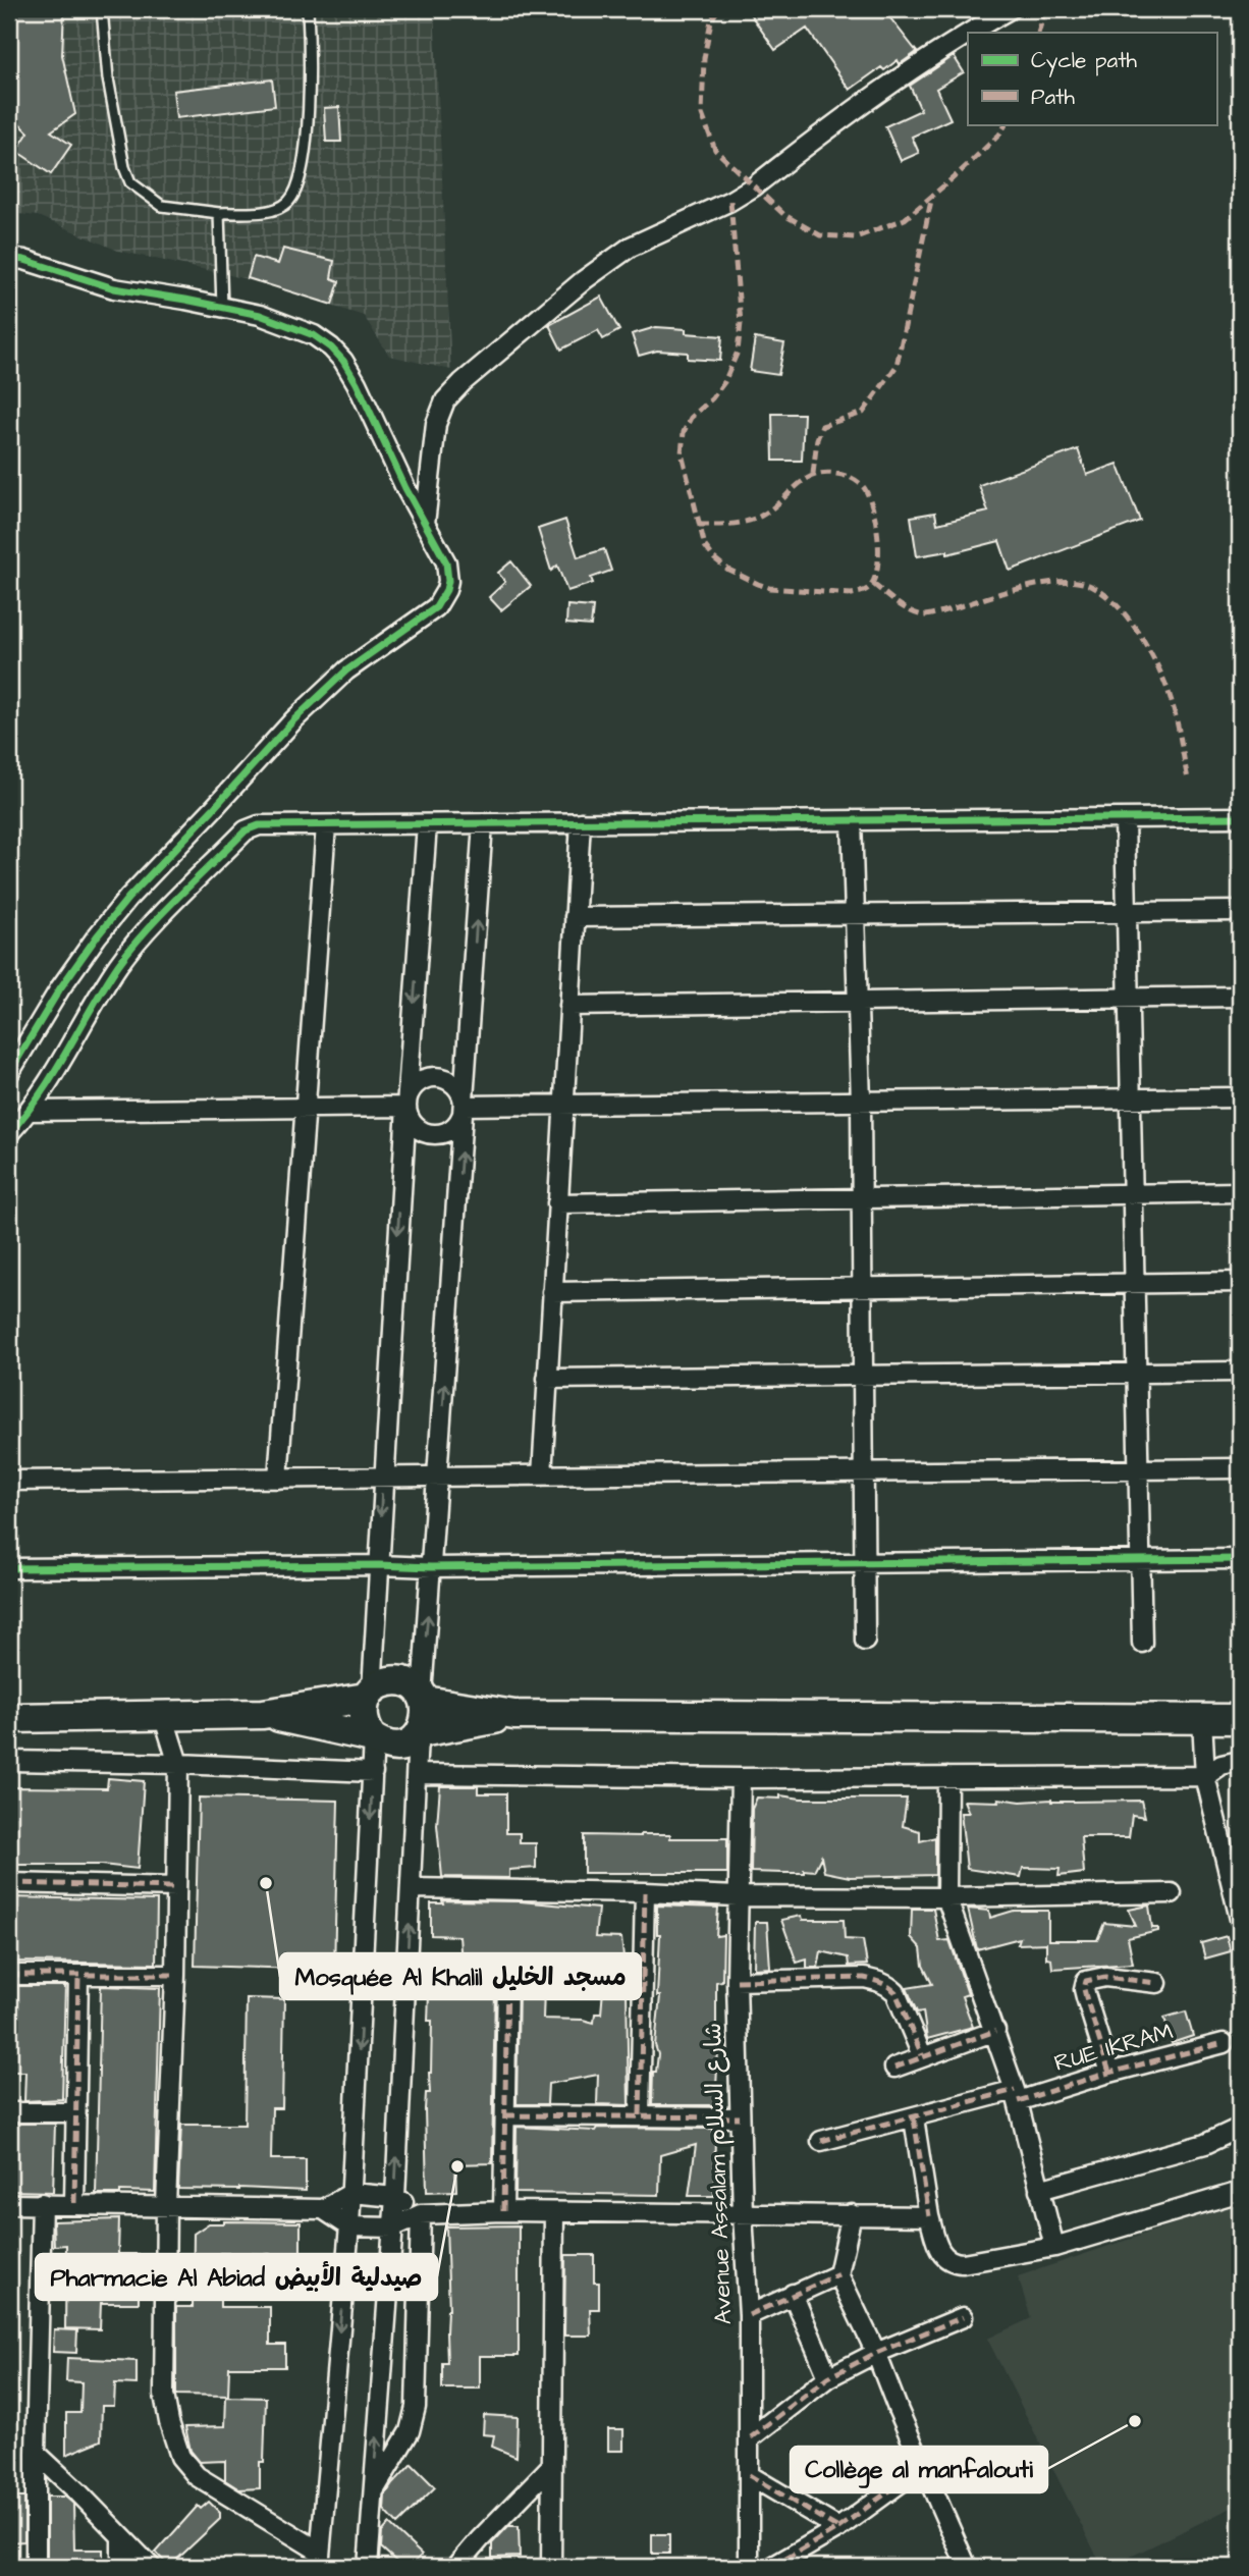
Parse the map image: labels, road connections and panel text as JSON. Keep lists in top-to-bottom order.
{
  "streets": {
    "street": ["RUE IKRAM", "Avenue Assalam شارع السلام"]
  },
  "places": ["Mosquée Al Khalil مسجد الخليل", "Pharmacie Al Abiad صيدلية الأبيض", "Collège al manfalouti"],
  "legend": ["Cycle path", "Path"]
}
